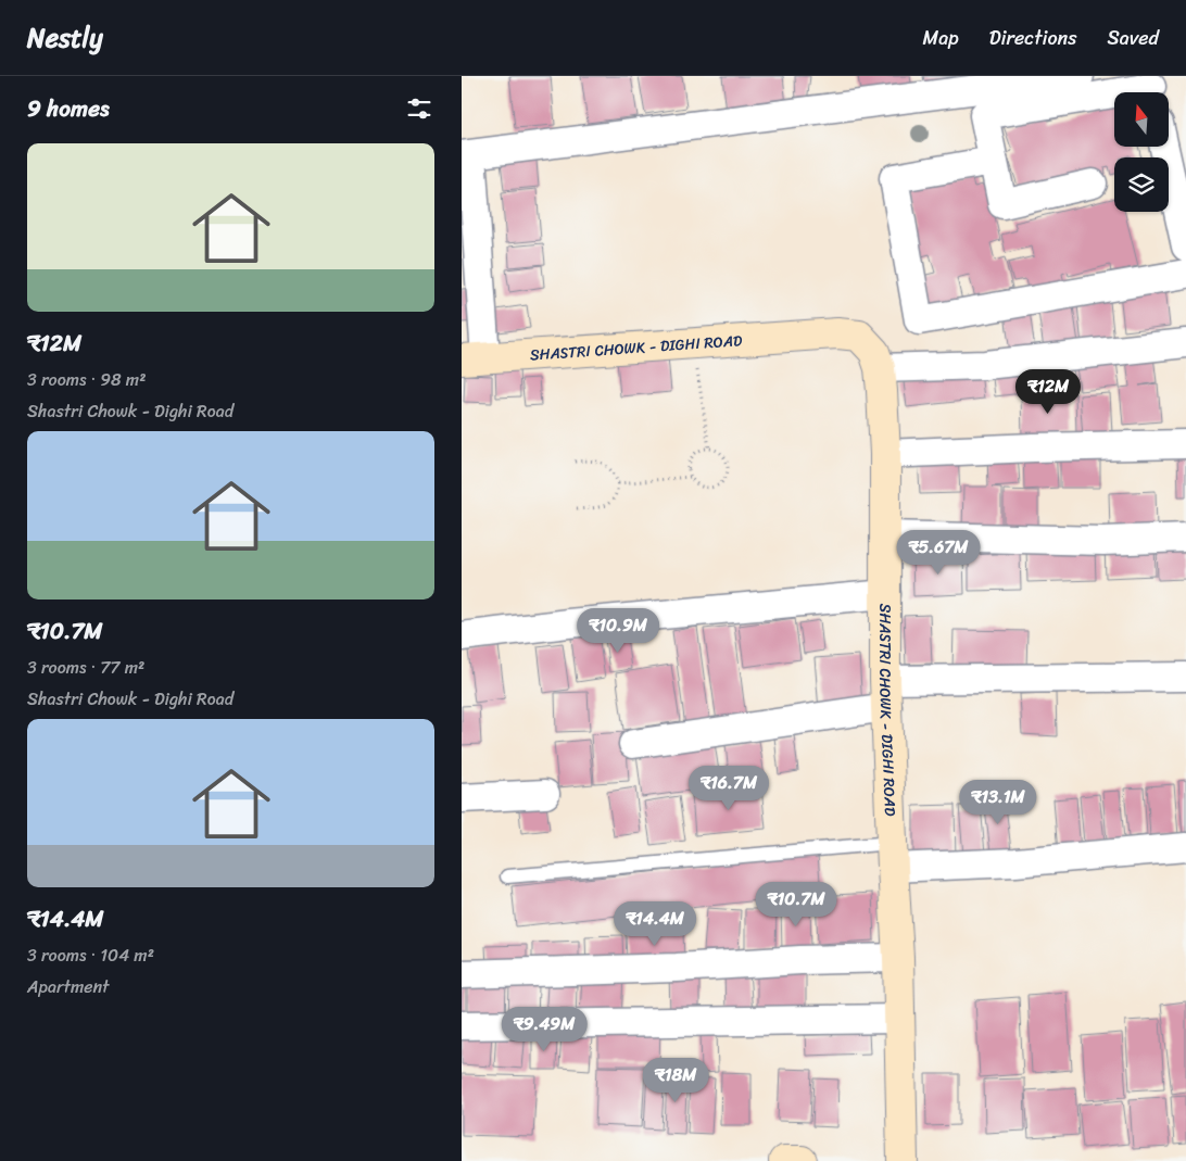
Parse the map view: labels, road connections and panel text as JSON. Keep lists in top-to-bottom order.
{
  "streets": {
    "street": ["SHASTRI CHOWK - DIGHI ROAD"]
  },
  "north": "top",
  "page": {
    "header": "Nestly",
    "nav": ["Map", "Directions", "Saved"],
    "heading": "9 homes",
    "list": [
      {
        "name": "₹12M",
        "note": "3 rooms · 98 m² · Shastri Chowk - Dighi Road"
      },
      {
        "name": "₹10.7M",
        "note": "3 rooms · 77 m² · Shastri Chowk - Dighi Road"
      },
      {
        "name": "₹14.4M",
        "note": "3 rooms · 104 m² · Apartment"
      }
    ],
    "price": [
      "₹12M",
      "₹5.67M",
      "₹10.9M",
      "₹16.7M",
      "₹13.1M",
      "₹10.7M",
      "₹14.4M",
      "₹9.49M",
      "₹18M"
    ]
  }
}
